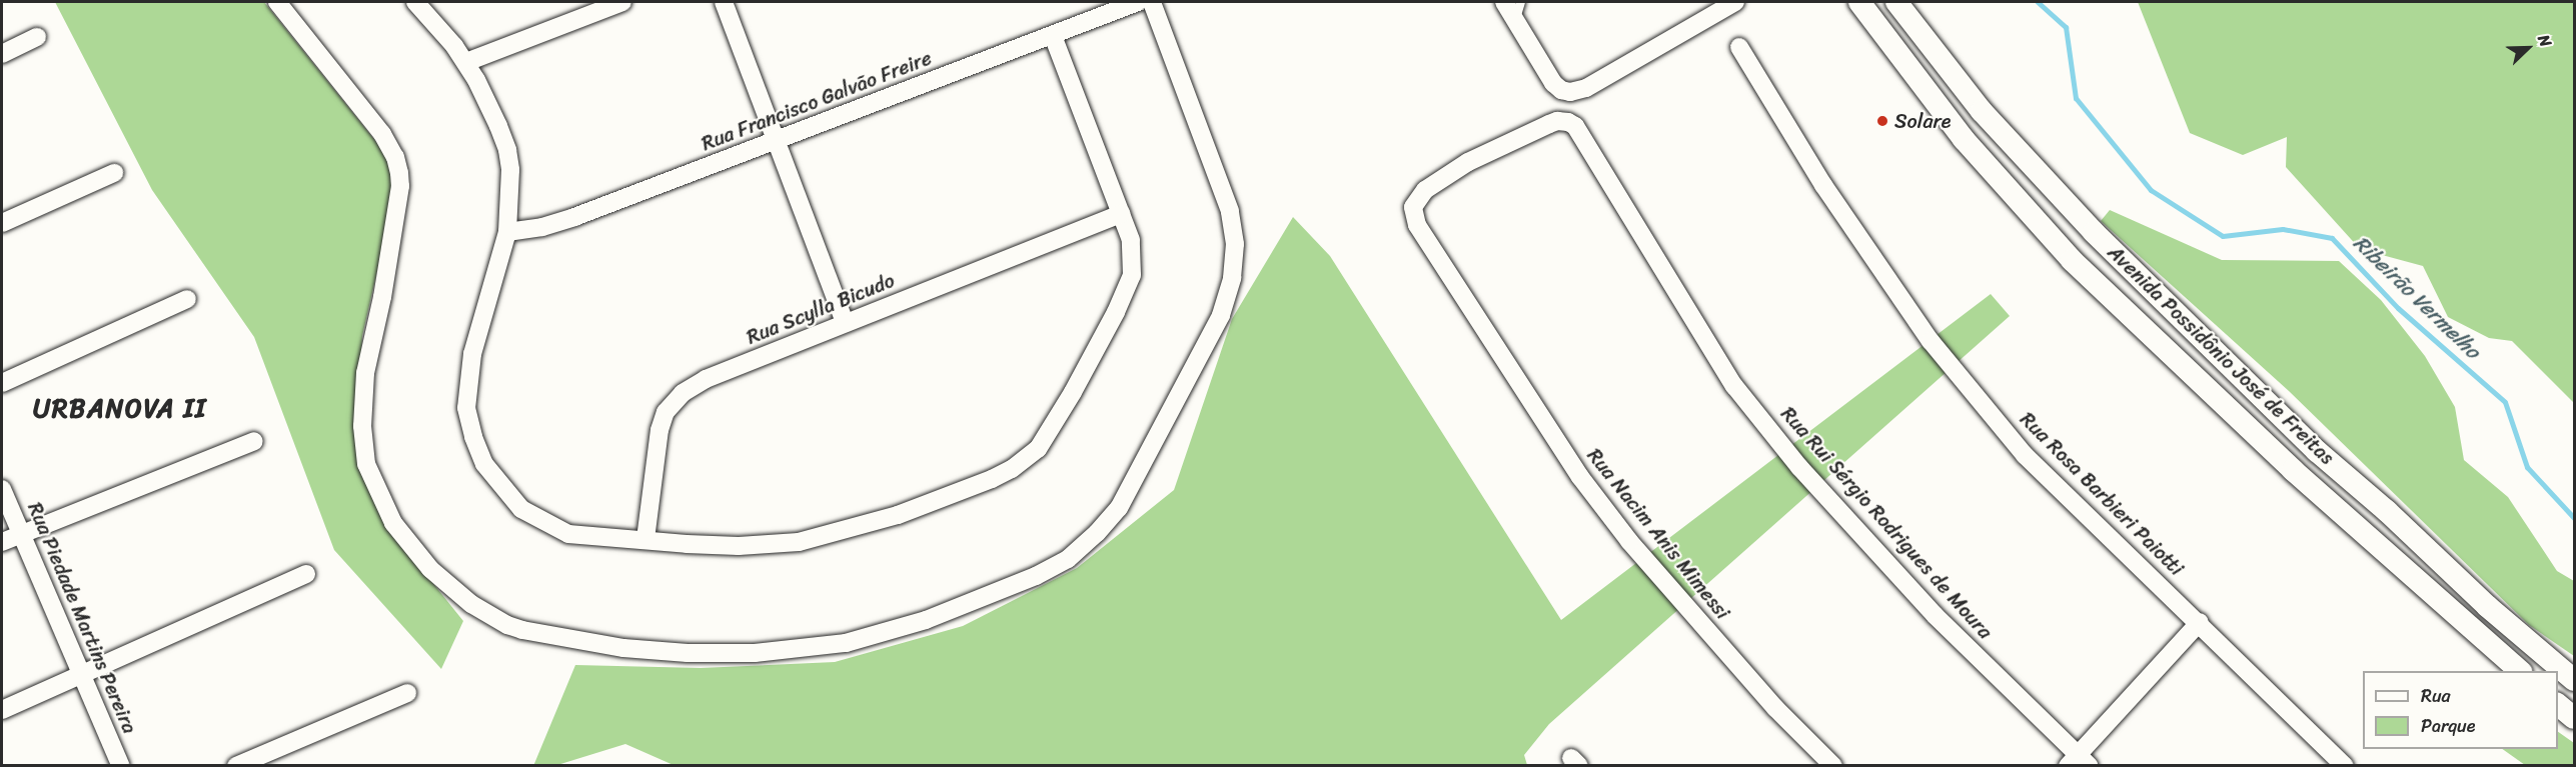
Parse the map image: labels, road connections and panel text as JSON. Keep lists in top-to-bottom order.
{
  "streets": {
    "street": [
      "Rua Francisco Galvão Freire",
      "Rua Scylla Bicudo",
      "Avenida Possidônio José de Freitas",
      "Rua Rosa Barbieri Paiotti",
      "Rua Rui Sérgio Rodrigues de Moura",
      "Rua Nacim Anis Mimessi",
      "Rua Piedade Martins Pereira"
    ]
  },
  "crossings": [
    ["Rua Rui Sérgio Rodrigues de Moura", "Rua Nacim Anis Mimessi"]
  ],
  "districts": ["URBANOVA II"],
  "water": ["Ribeirão Vermelho"],
  "places": ["Solare"],
  "legend": ["Rua", "Parque"],
  "north": "top right"
}
